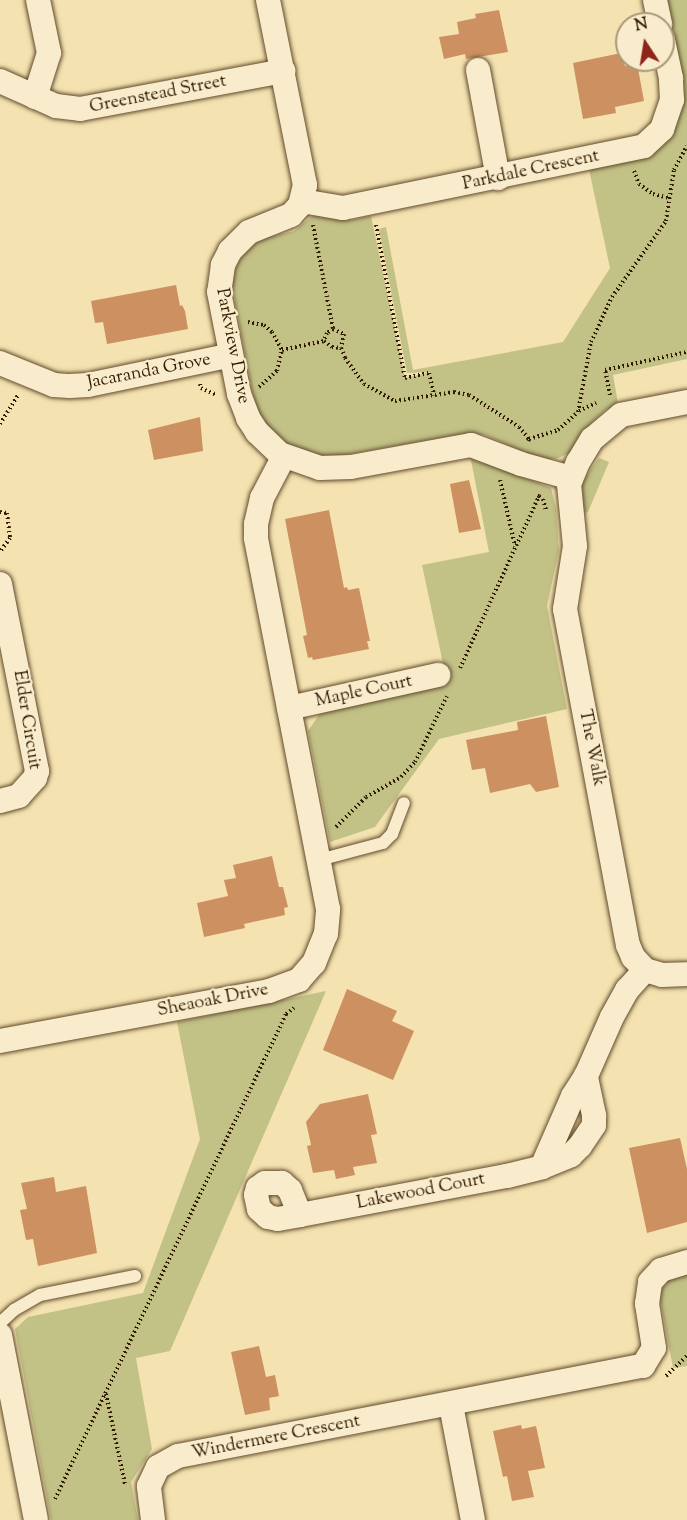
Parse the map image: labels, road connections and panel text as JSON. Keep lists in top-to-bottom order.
{
  "streets": {
    "street": [
      "Greenstead Street",
      "Parkdale Crescent",
      "Parkview Drive",
      "Jacaranda Grove",
      "Maple Court",
      "Elder Circuit",
      "The Walk",
      "Sheaoak Drive",
      "Lakewood Court",
      "Windermere Crescent"
    ]
  },
  "crossings": [
    ["Parkdale Crescent", "Parkview Drive"],
    ["Parkview Drive", "Jacaranda Grove"],
    ["Parkview Drive", "The Walk"],
    ["Parkview Drive", "Sheaoak Drive"],
    ["Maple Court", "Sheaoak Drive"],
    ["The Walk", "Lakewood Court"]
  ],
  "north": "top"
}
